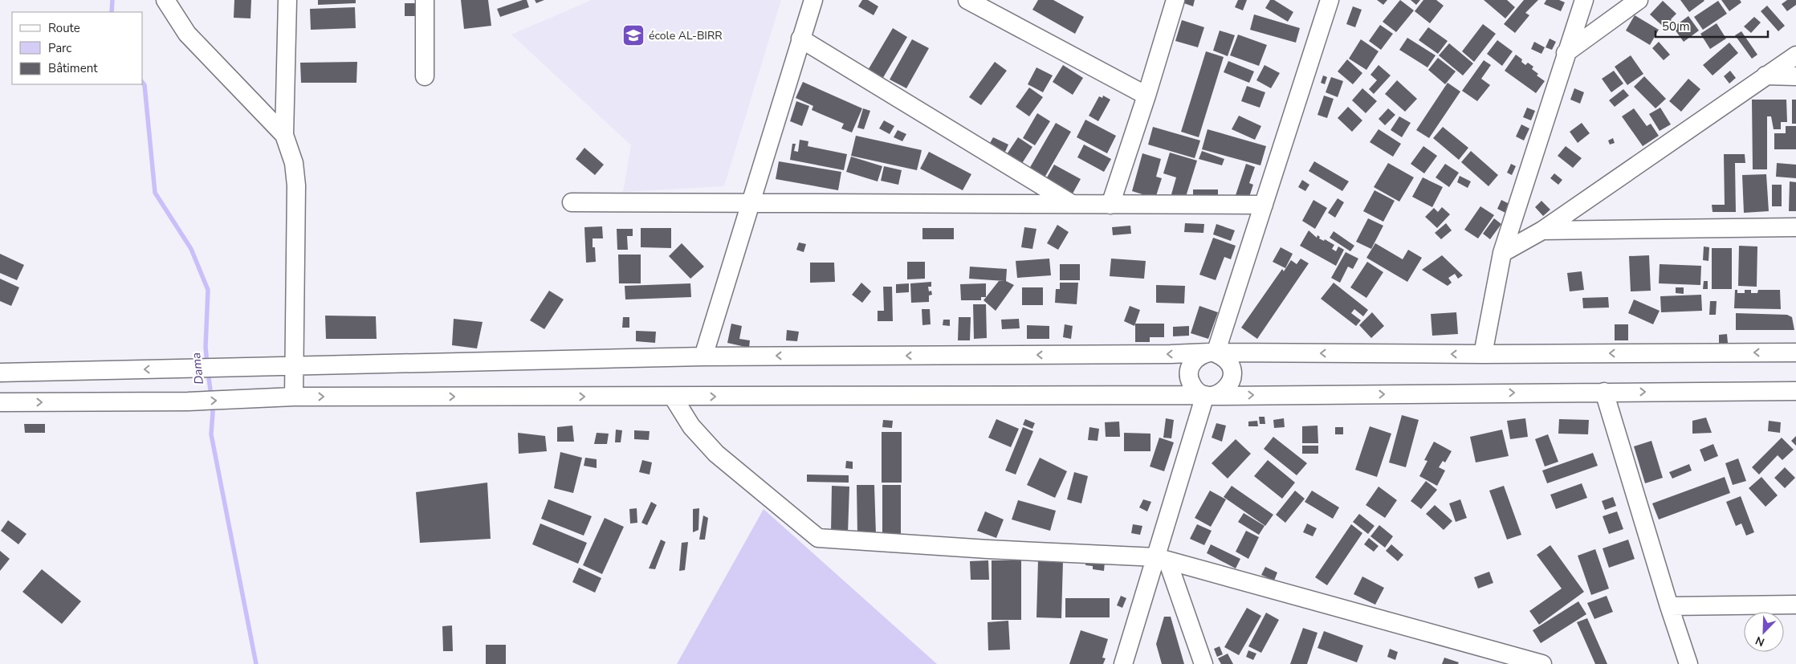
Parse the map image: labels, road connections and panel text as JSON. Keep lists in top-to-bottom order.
{
  "water": ["Dama"],
  "places": {
    "school or university": ["école AL-BIRR"]
  },
  "legend": ["Route", "Parc", "Bâtiment"],
  "scale_bar": "50 m",
  "north": "bottom left"
}
